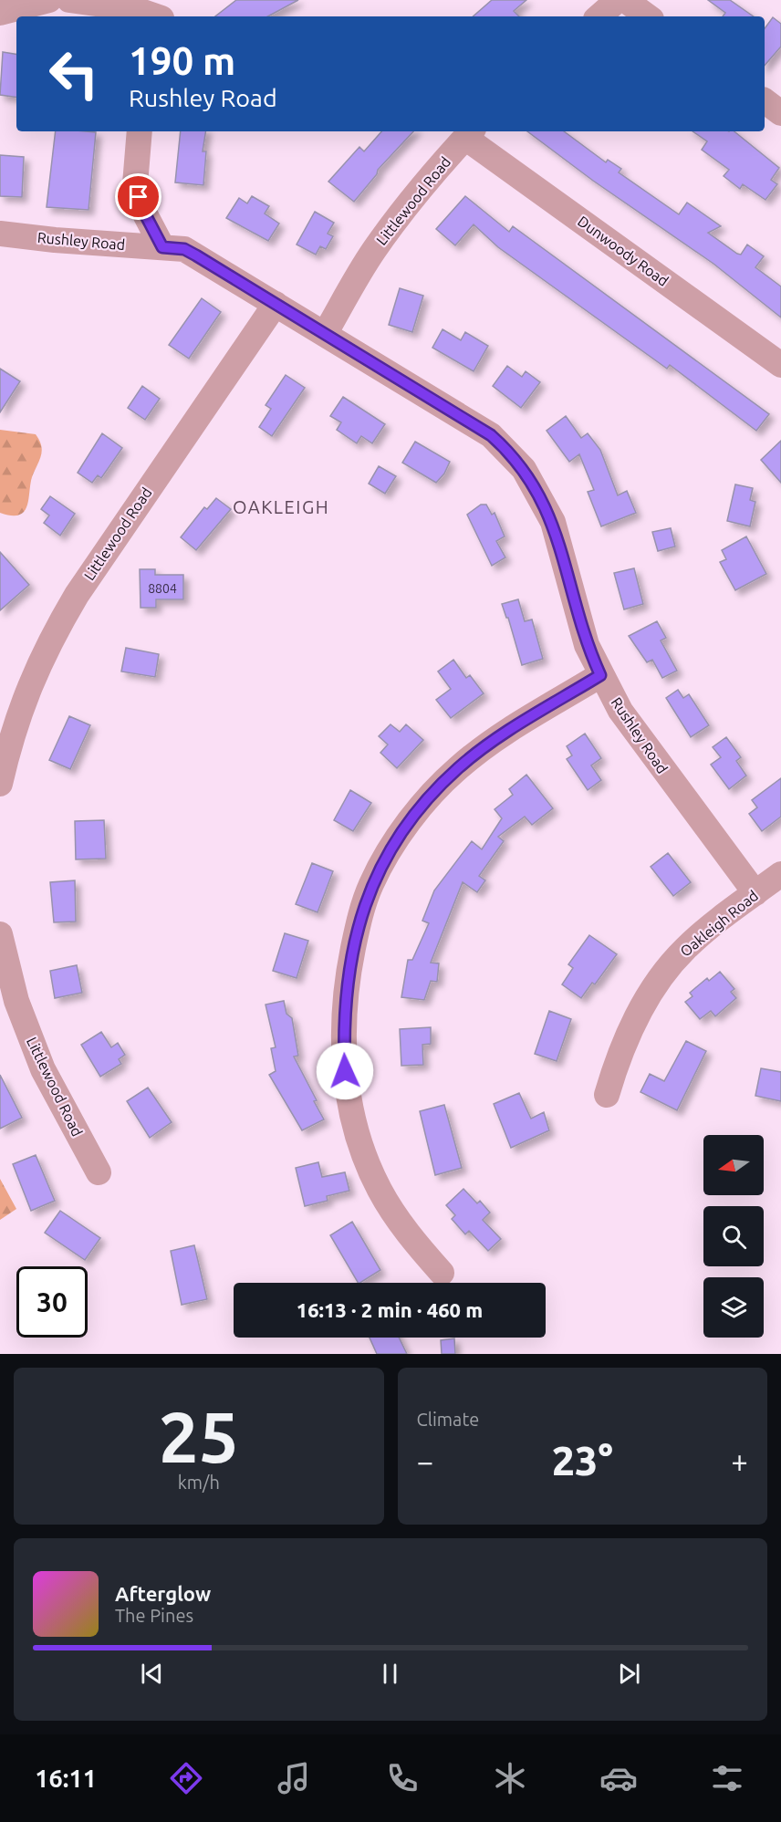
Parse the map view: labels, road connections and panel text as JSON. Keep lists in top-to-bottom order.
{
  "streets": {
    "street": [
      "Littlewood Road",
      "Rushley Road",
      "Dunwoody Road",
      "Oakleigh Road"
    ]
  },
  "crossings": [
    ["Littlewood Road", "Rushley Road"],
    ["Littlewood Road", "Dunwoody Road"],
    ["Rushley Road", "Oakleigh Road"]
  ],
  "districts": ["OAKLEIGH"],
  "house_numbers": ["8804"],
  "north": "left",
  "page": {
    "turn": ["190 m", "Rushley Road"],
    "limit": "30",
    "trip": "16:13 · 2 min · 460 m",
    "tile": [
      ["25", "km/h"],
      "Climate"
    ],
    "heat": ["−", "23°", "+"],
    "song": ["Afterglow", "The Pines"],
    "tabs": "16:11"
  }
}
